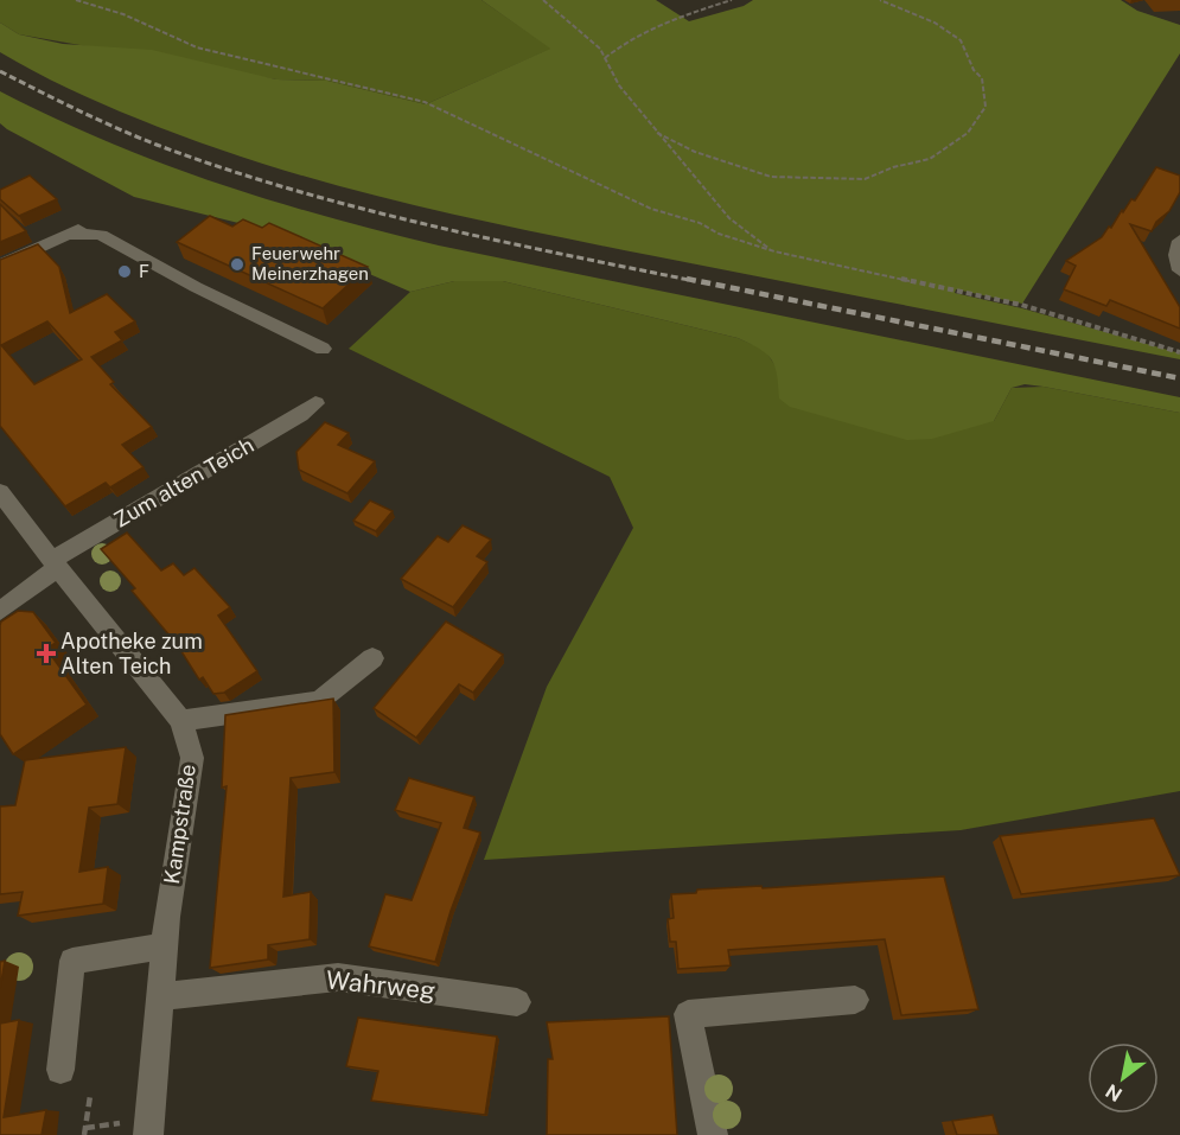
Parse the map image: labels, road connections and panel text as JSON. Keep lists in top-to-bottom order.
{
  "streets": {
    "street": ["Zum alten Teich", "Kampstraße", "Wahrweg"]
  },
  "crossings": [
    ["Zum alten Teich", "Kampstraße"],
    ["Kampstraße", "Wahrweg"]
  ],
  "places": {
    "other": ["Feuerwehr Meinerzhagen", "F"],
    "health": ["Apotheke zum Alten Teich"]
  },
  "north": "bottom left"
}
